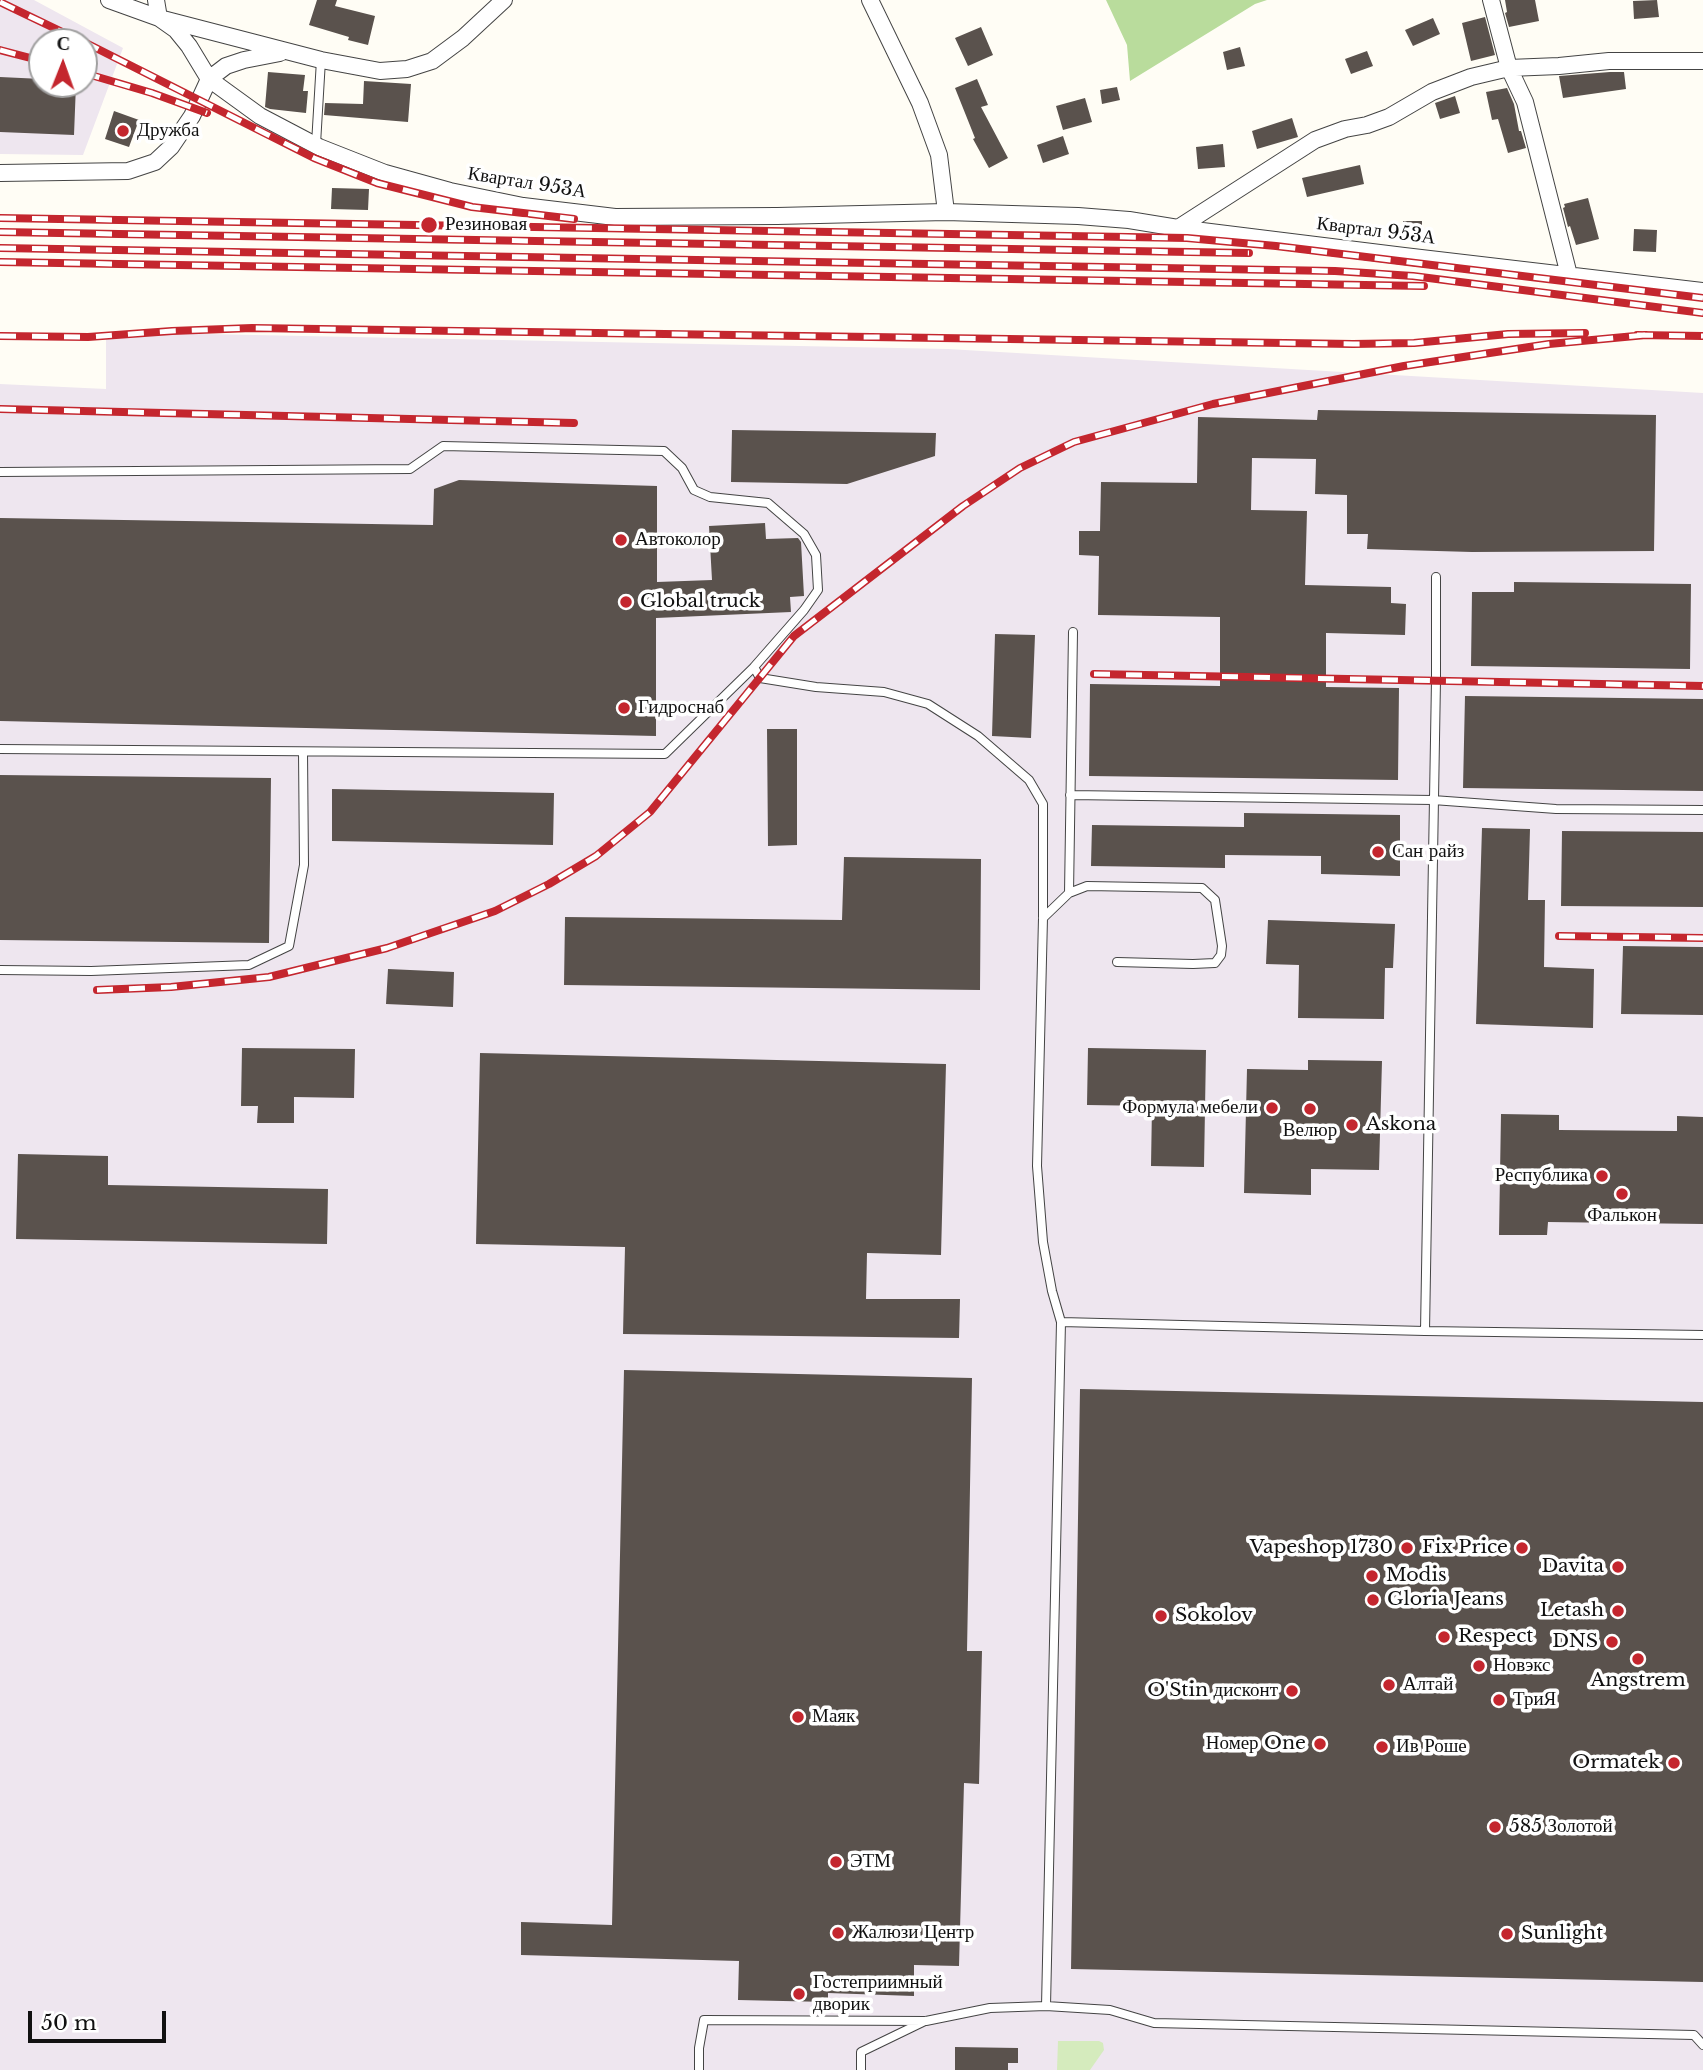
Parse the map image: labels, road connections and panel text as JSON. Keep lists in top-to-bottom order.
{
  "streets": {
    "street": ["Квартал 953А"]
  },
  "places": [
    "Дружба",
    "Резиновая",
    "Автоколор",
    "Global truck",
    "Гидроснаб",
    "Сан райз",
    "Формула мебели",
    "Велюр",
    "Askona",
    "Республика",
    "Фалькон",
    "Vapeshop 1730",
    "Fix Price",
    "Davita",
    "Modis",
    "Gloria Jeans",
    "Letash",
    "Sokolov",
    "Respect",
    "DNS",
    "Angstrem",
    "Новэкс",
    "Алтай",
    "O'Stin дисконт",
    "ТриЯ",
    "Маяк",
    "Номер One",
    "Ив Роше",
    "Ormatek",
    "585 Золотой",
    "ЭТМ",
    "Жалюзи Центр",
    "Sunlight",
    "Гостеприимный дворик"
  ],
  "scale_bar": "50 m",
  "north": "top"
}
